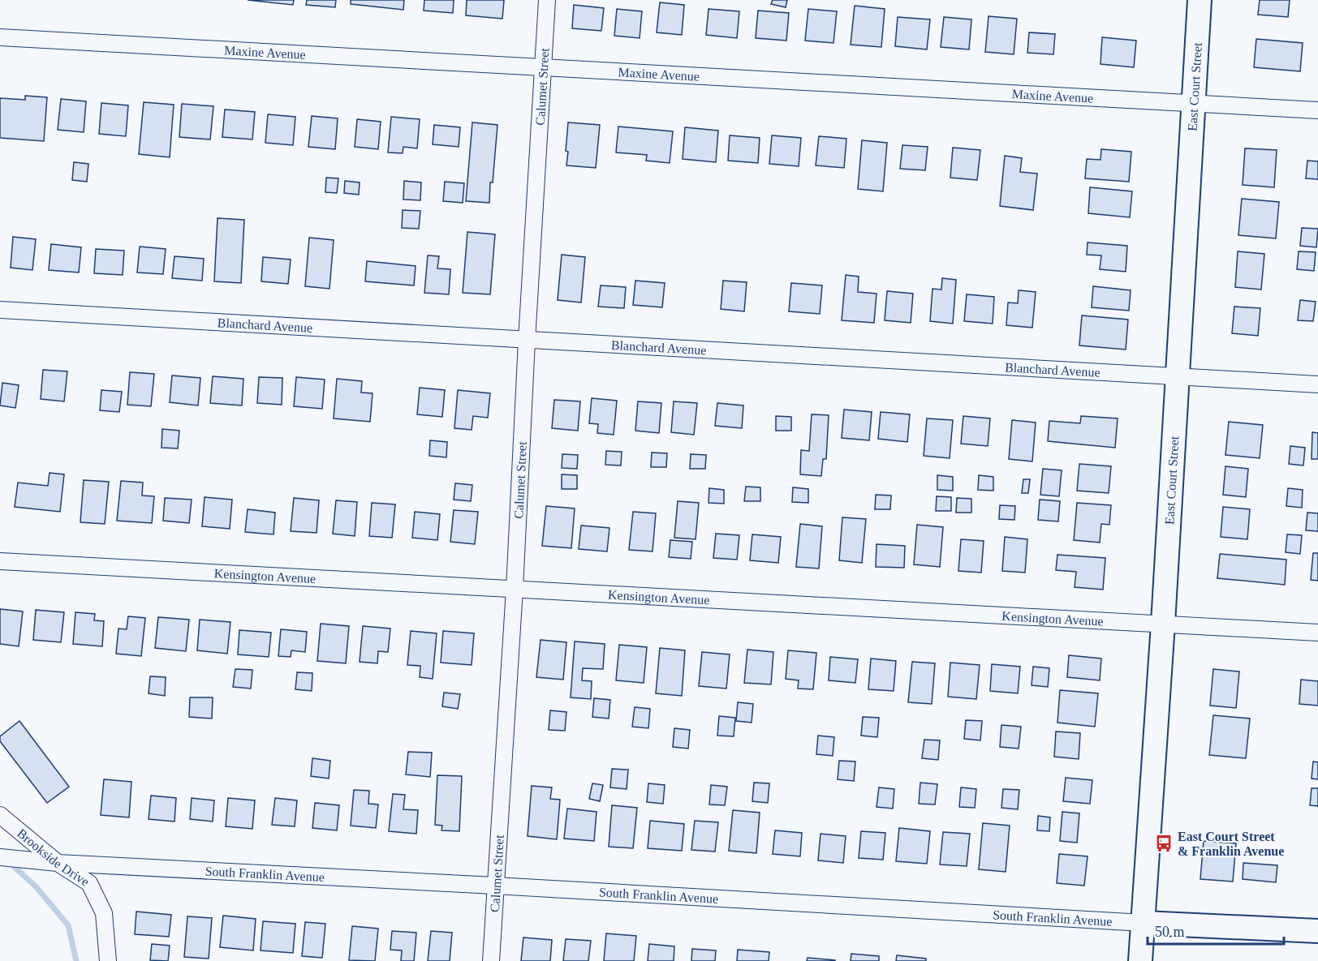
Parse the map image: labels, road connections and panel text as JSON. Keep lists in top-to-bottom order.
{
  "streets": {
    "main road": ["East Court Street", "South Franklin Avenue"],
    "street": [
      "Maxine Avenue",
      "Calumet Street",
      "Blanchard Avenue",
      "Kensington Avenue",
      "Brookside Drive"
    ]
  },
  "crossings": [
    ["Maxine Avenue", "Calumet Street"],
    ["Maxine Avenue", "East Court Street"],
    ["Calumet Street", "Blanchard Avenue"],
    ["Calumet Street", "Kensington Avenue"],
    ["Calumet Street", "South Franklin Avenue"],
    ["East Court Street", "Blanchard Avenue"],
    ["East Court Street", "Kensington Avenue"],
    ["East Court Street", "South Franklin Avenue"],
    ["Brookside Drive", "South Franklin Avenue"]
  ],
  "places": {
    "bus stop": ["East Court Street & Franklin Avenue"]
  },
  "scale_bar": "50 m"
}
